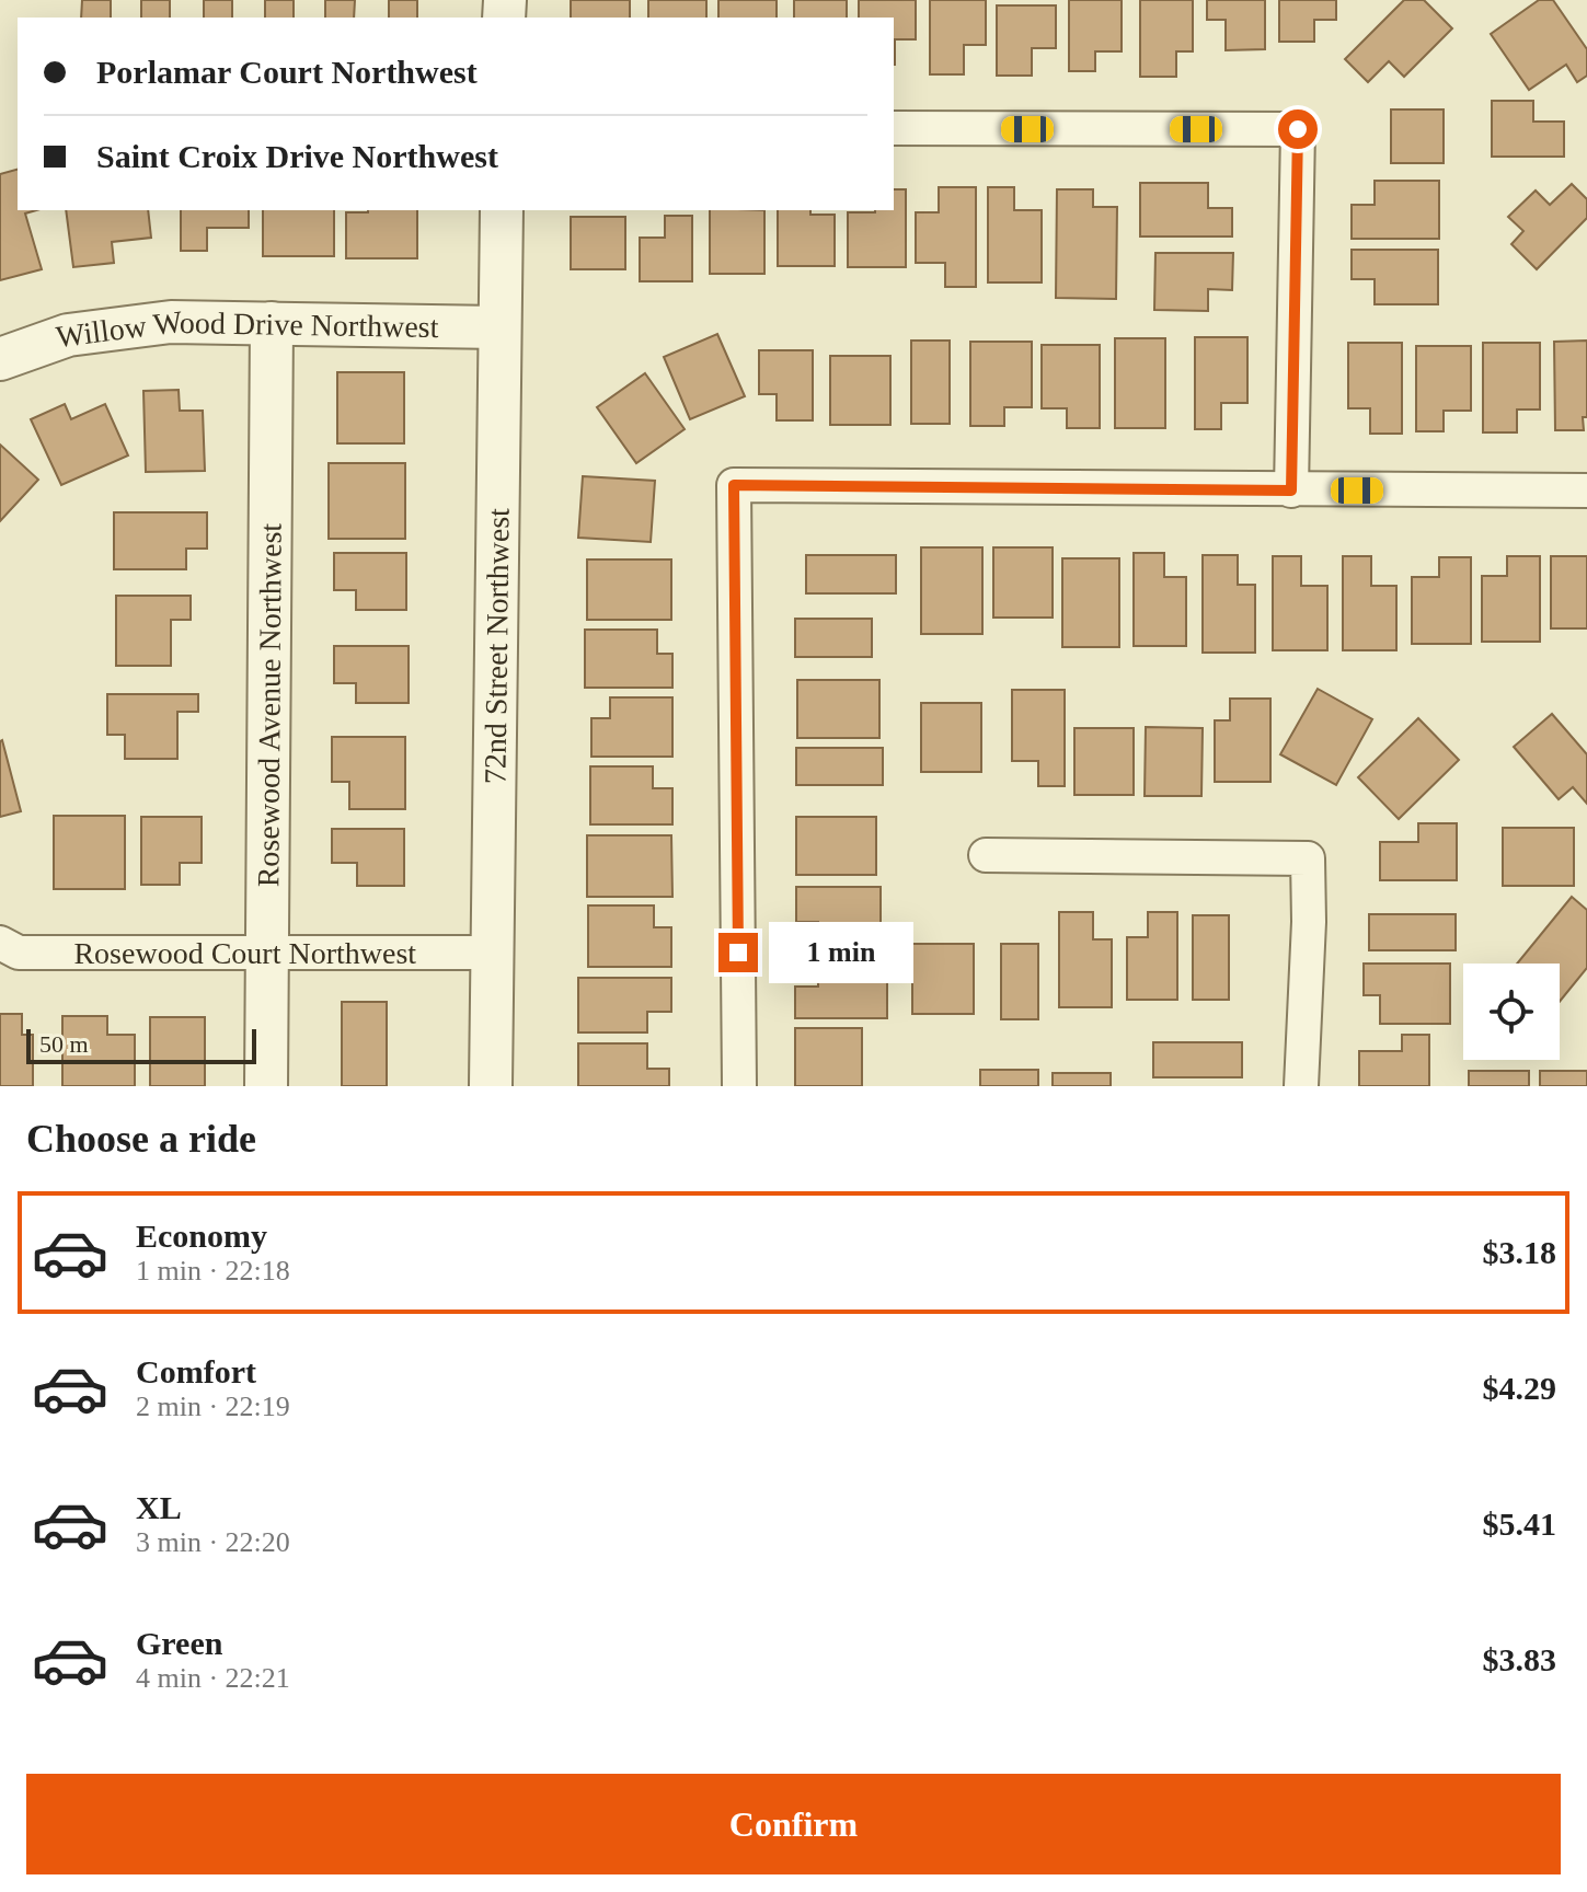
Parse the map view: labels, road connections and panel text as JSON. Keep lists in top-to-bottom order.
{
  "streets": {
    "street": [
      "Willow Wood Drive Northwest",
      "72nd Street Northwest",
      "Rosewood Avenue Northwest",
      "Rosewood Court Northwest"
    ]
  },
  "crossings": [
    ["Willow Wood Drive Northwest", "72nd Street Northwest"],
    ["Willow Wood Drive Northwest", "Rosewood Avenue Northwest"],
    ["72nd Street Northwest", "Rosewood Court Northwest"],
    ["Rosewood Avenue Northwest", "Rosewood Court Northwest"]
  ],
  "scale_bar": "50 m",
  "page": {
    "banner": ["Porlamar Court Northwest", "Saint Croix Drive Northwest"],
    "bubble": "1 min",
    "scale": "50 m",
    "heading": "Choose a ride",
    "list": [
      {
        "name": "Economy",
        "note": "1 min · 22:18",
        "value": "$3.18"
      },
      {
        "name": "Comfort",
        "note": "2 min · 22:19",
        "value": "$4.29"
      },
      {
        "name": "XL",
        "note": "3 min · 22:20",
        "value": "$5.41"
      },
      {
        "name": "Green",
        "note": "4 min · 22:21",
        "value": "$3.83"
      }
    ],
    "buttons": "Confirm"
  }
}
